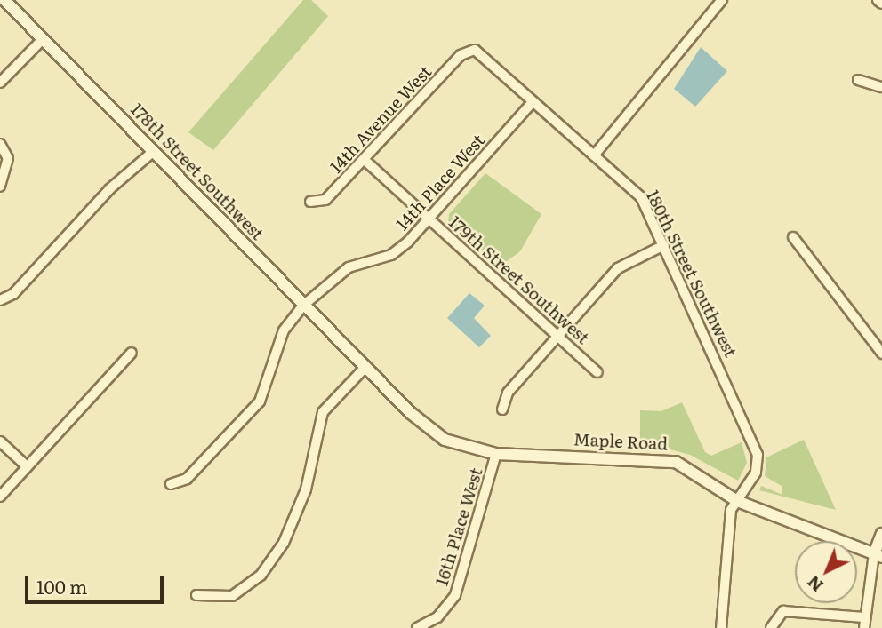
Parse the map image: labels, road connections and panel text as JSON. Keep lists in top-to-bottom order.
{
  "streets": {
    "street": [
      "14th Avenue West",
      "178th Street Southwest",
      "14th Place West",
      "180th Street Southwest",
      "179th Street Southwest",
      "Maple Road",
      "16th Place West"
    ]
  },
  "crossings": [
    ["14th Avenue West", "180th Street Southwest"],
    ["14th Avenue West", "179th Street Southwest"],
    ["178th Street Southwest", "14th Place West"],
    ["178th Street Southwest", "Maple Road"],
    ["14th Place West", "180th Street Southwest"],
    ["14th Place West", "179th Street Southwest"],
    ["180th Street Southwest", "Maple Road"],
    ["Maple Road", "16th Place West"]
  ],
  "scale_bar": "100 m",
  "north": "bottom left"
}
